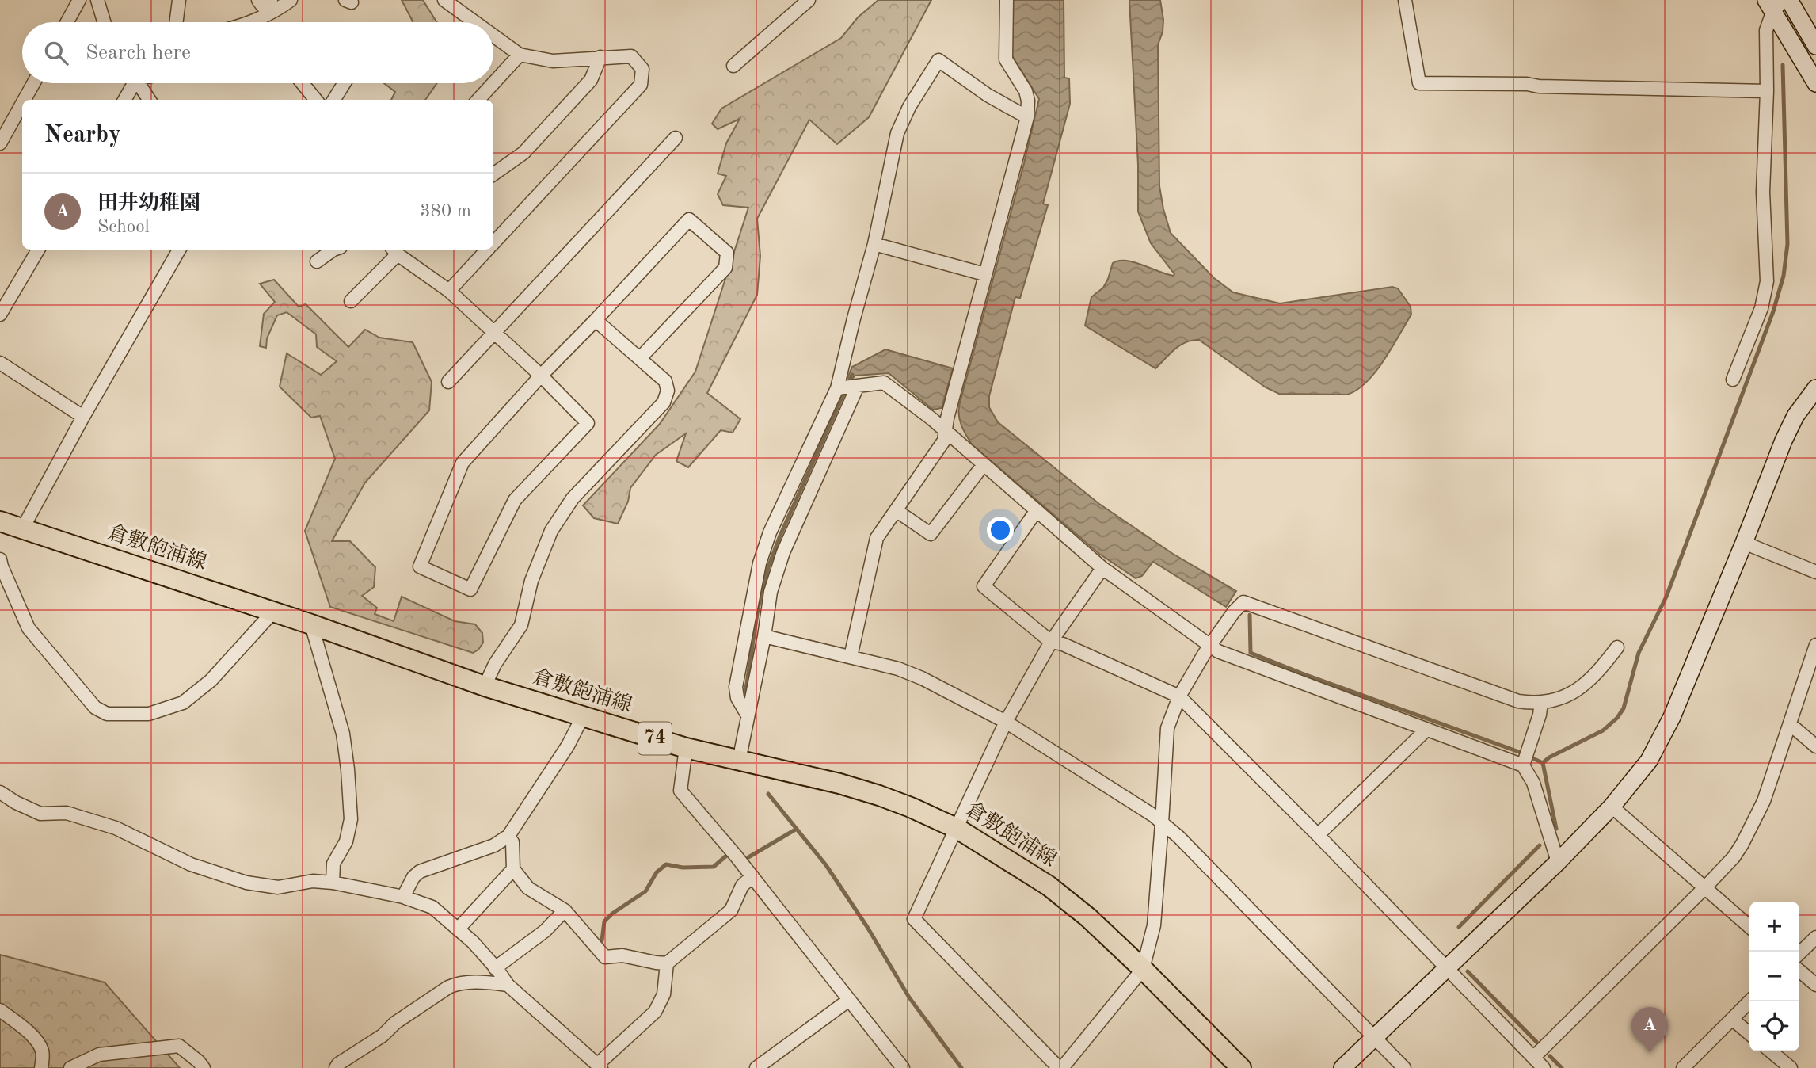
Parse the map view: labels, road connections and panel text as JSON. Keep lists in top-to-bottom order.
{
  "streets": {
    "main road": ["倉敷飽浦線", "74"]
  },
  "page": {
    "search": "Search here",
    "heading": "Nearby",
    "list": [
      {
        "mark": "A",
        "name": "田井幼稚園",
        "note": "School",
        "value": "380 m"
      }
    ],
    "map_buttons": ["+", "−"],
    "pins": "A"
  }
}
